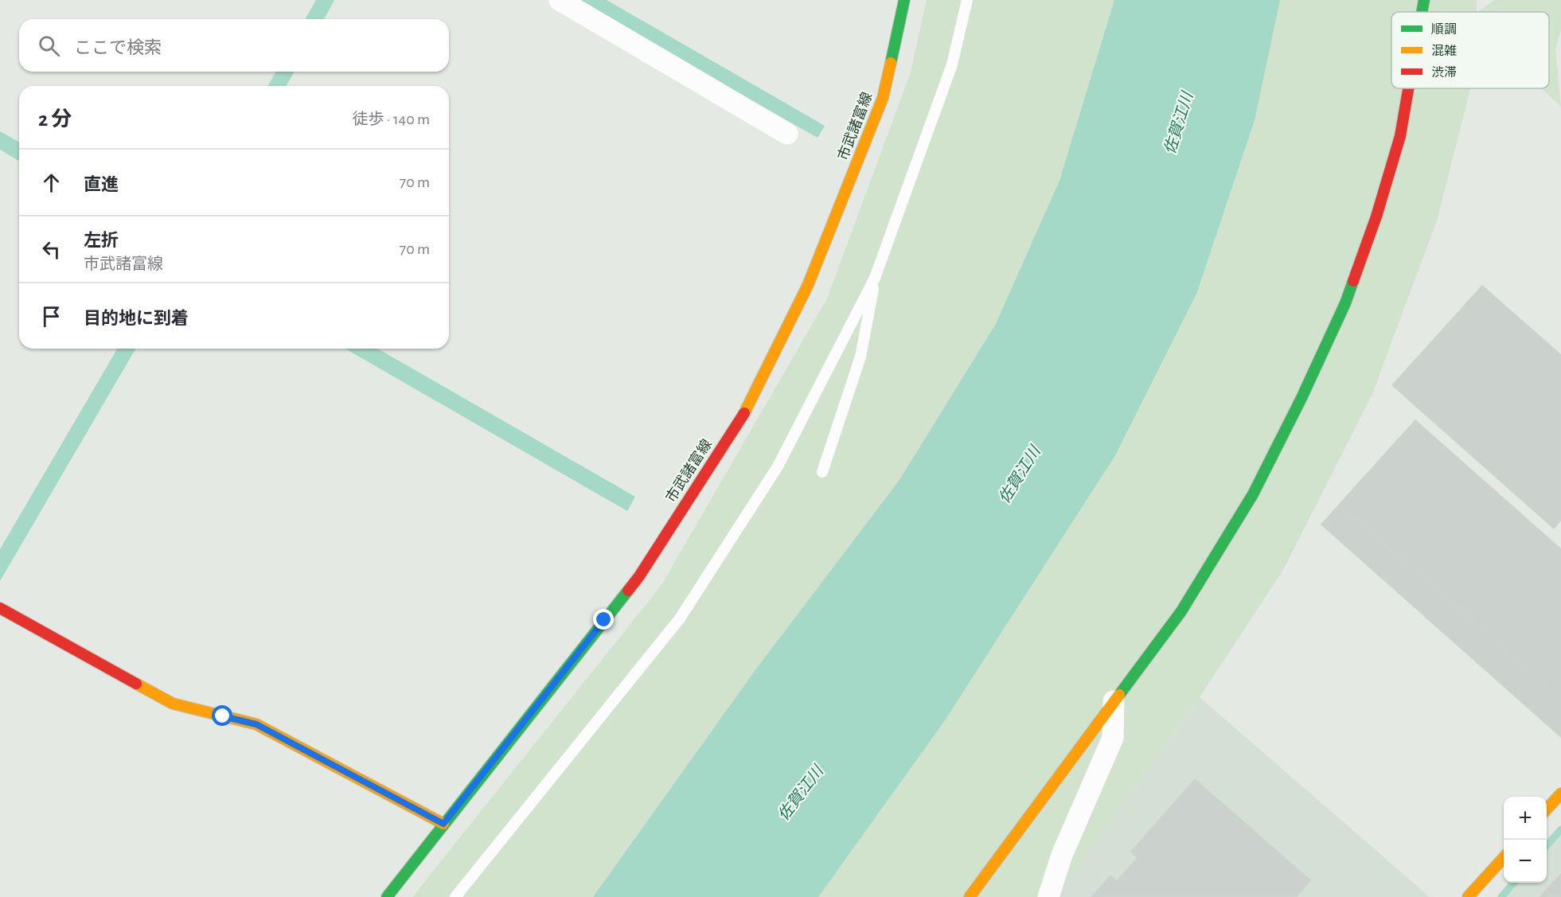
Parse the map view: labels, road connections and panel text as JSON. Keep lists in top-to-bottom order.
{
  "streets": {
    "street": ["市武諸富線"]
  },
  "water": ["佐賀江川"],
  "legend": ["順調", "混雑", "渋滞"],
  "page": {
    "search": "ここで検索",
    "heading": ["2 分", "徒歩 · 140 m"],
    "list": [
      ["直進", "70 m"],
      ["左折", "市武諸富線", "70 m"],
      "目的地に到着"
    ],
    "map_buttons": ["+", "−"]
  }
}
